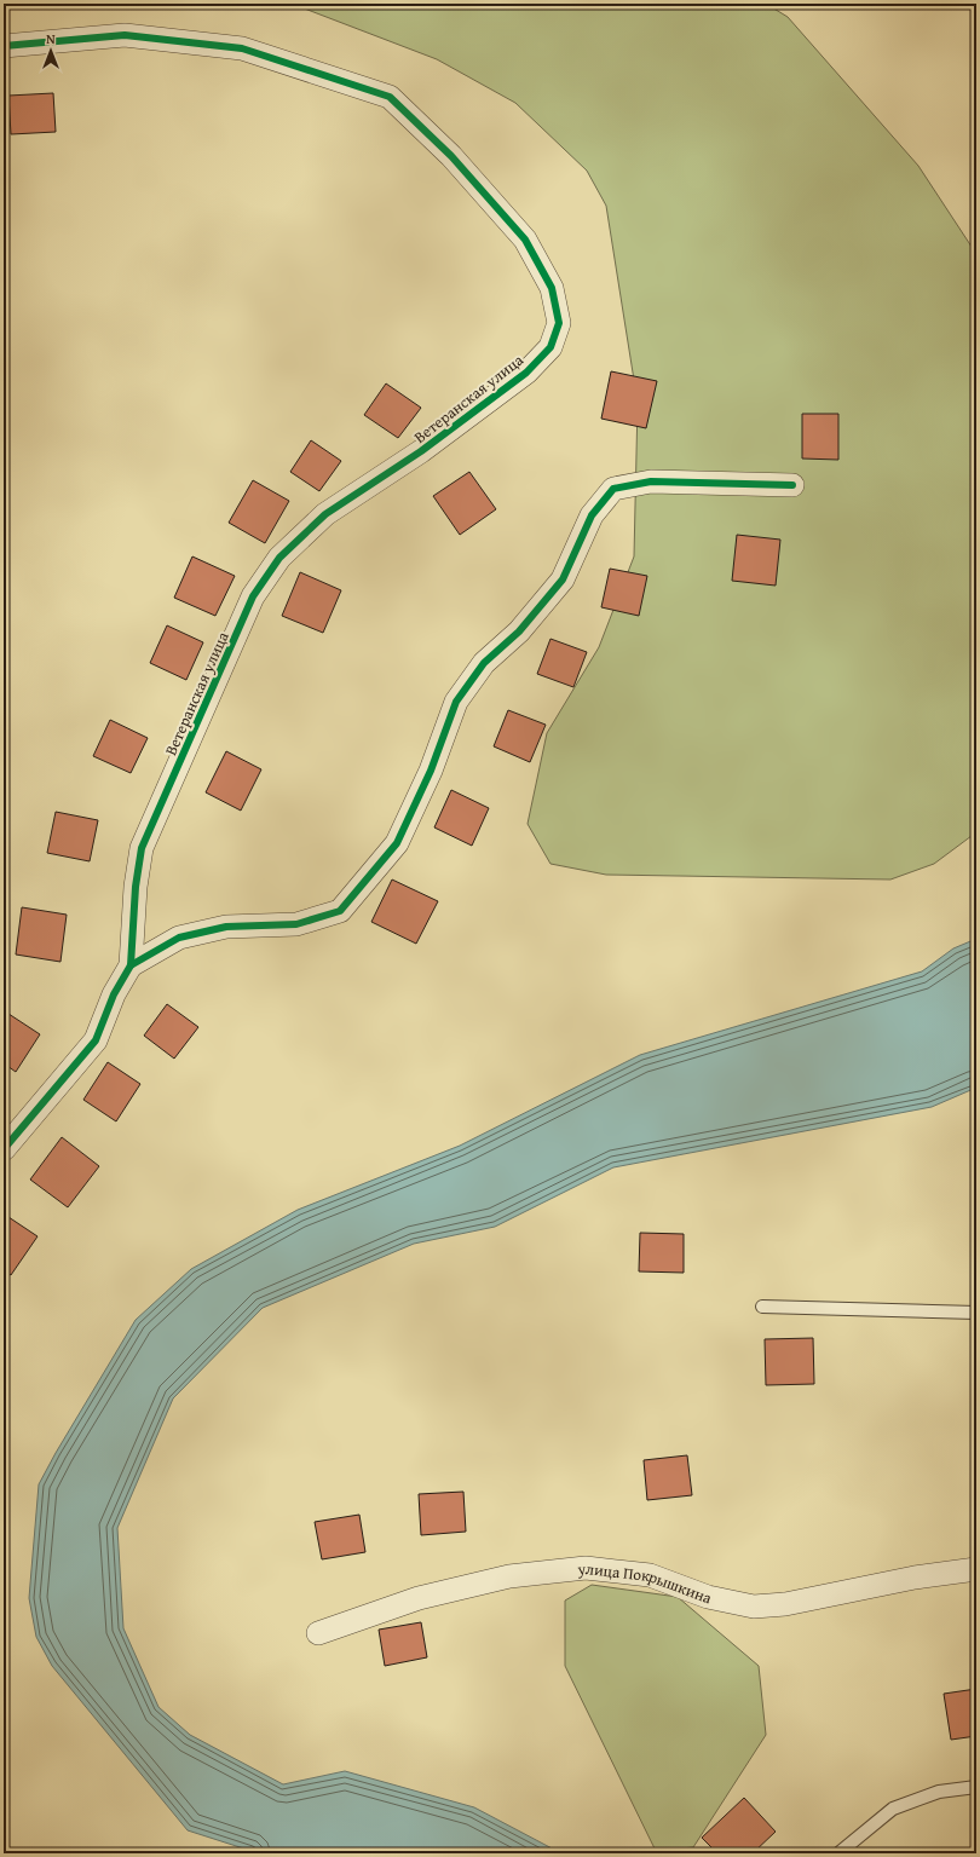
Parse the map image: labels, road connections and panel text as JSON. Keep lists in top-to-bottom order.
{
  "streets": {
    "street": ["Ветеранская улица", "улица Покрышкина"]
  },
  "north": "top"
}
